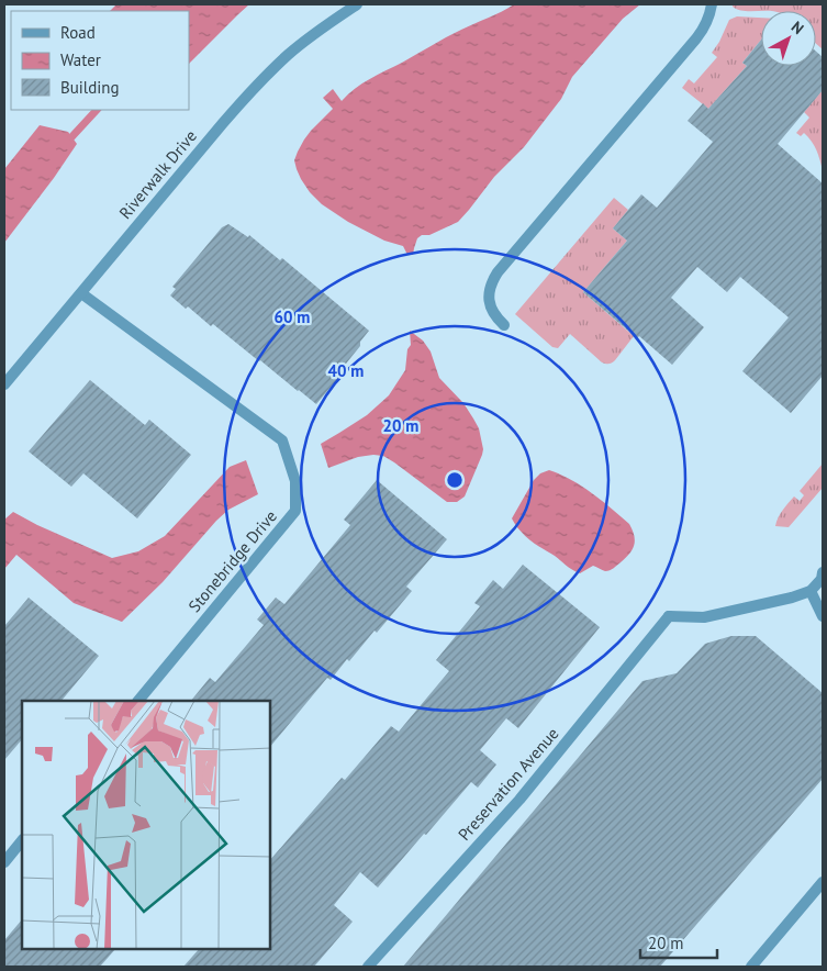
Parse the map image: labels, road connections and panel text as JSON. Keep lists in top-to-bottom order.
{
  "streets": {
    "street": ["Riverwalk Drive", "Stonebridge Drive", "Preservation Avenue"]
  },
  "crossings": [
    ["Riverwalk Drive", "Stonebridge Drive"]
  ],
  "legend": ["Road", "Water", "Building"],
  "scale_bar": "20 m",
  "north": "top right",
  "rings": ["60 m", "40 m", "20 m"]
}
